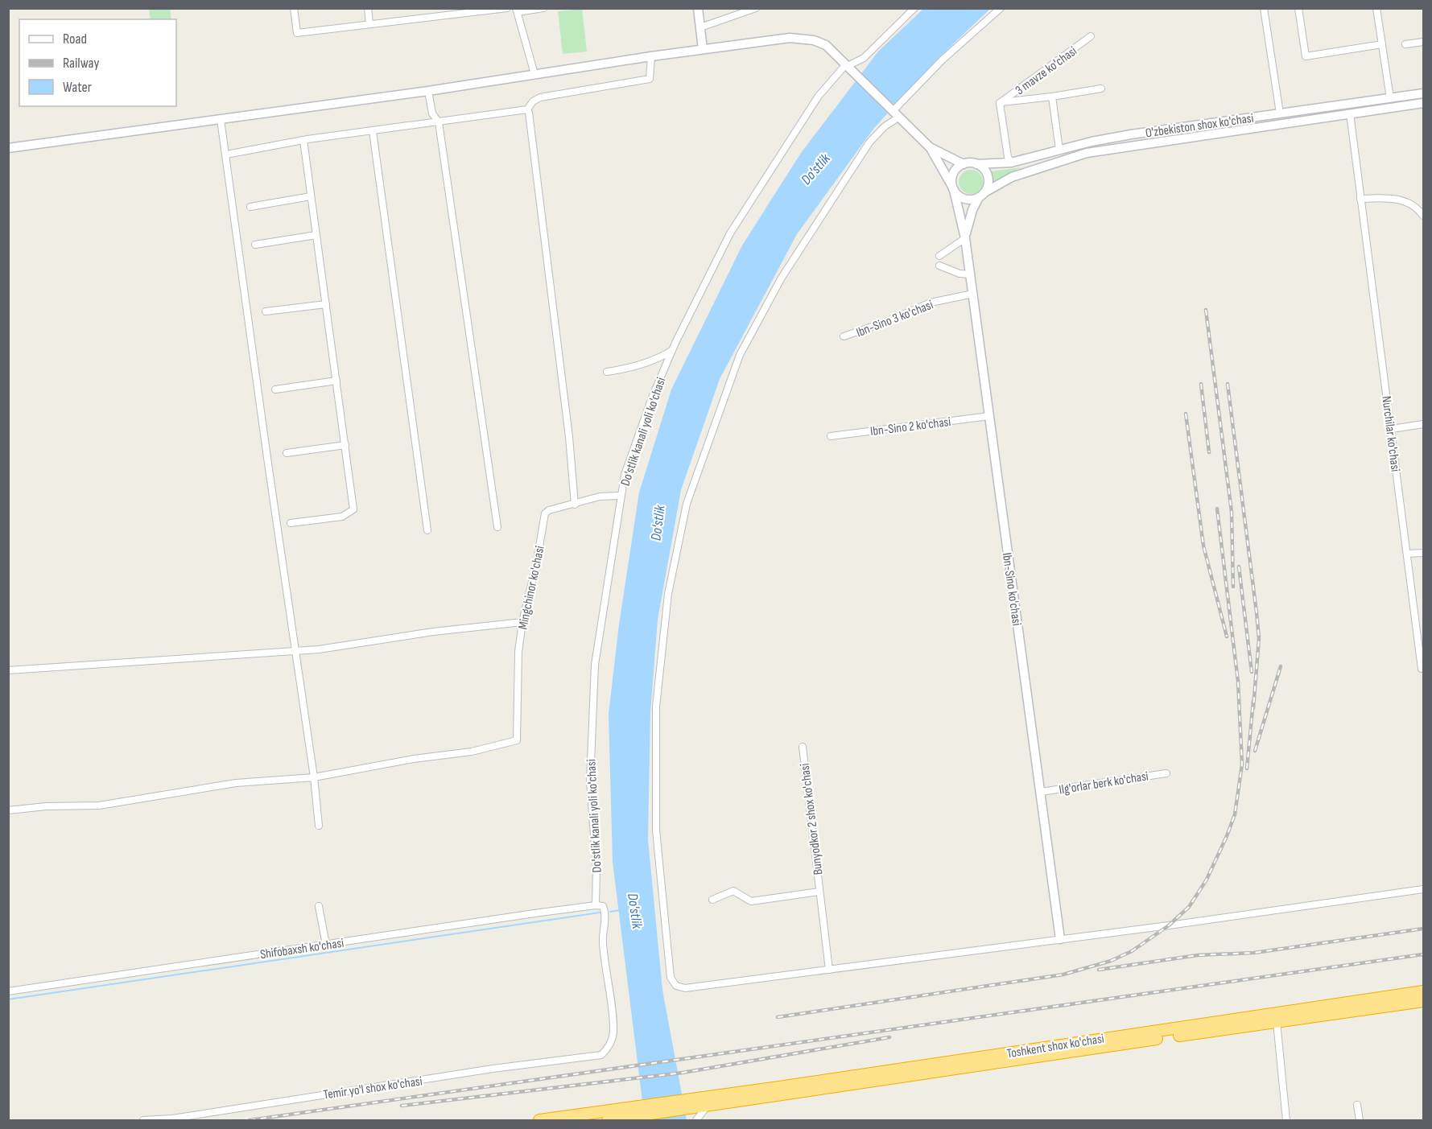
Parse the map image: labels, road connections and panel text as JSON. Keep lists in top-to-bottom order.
{
  "streets": {
    "highway": ["Toshkent shox ko'chasi"],
    "main road": ["O'zbekiston shox ko'chasi", "Ibn-Sino ko'chasi"],
    "street": [
      "3 mavze ko'chasi",
      "Ibn-Sino 3 ko'chasi",
      "Ibn-Sino 2 ko'chasi",
      "Do'stlik kanali yoli ko'chasi",
      "Nurchilar ko'chasi",
      "Mingchinor ko'chasi",
      "Ilg'orlar berk ko'chasi",
      "Bunyodkor 2 shox ko'chasi",
      "Shifobaxsh ko'chasi",
      "Temir yo'l shox ko'chasi"
    ]
  },
  "crossings": [
    ["3 mavze ko'chasi", "O'zbekiston shox ko'chasi"],
    ["O'zbekiston shox ko'chasi", "Nurchilar ko'chasi"],
    ["O'zbekiston shox ko'chasi", "Ibn-Sino ko'chasi"],
    ["Ibn-Sino 3 ko'chasi", "Ibn-Sino ko'chasi"],
    ["Ibn-Sino 2 ko'chasi", "Ibn-Sino ko'chasi"],
    ["Do'stlik kanali yoli ko'chasi", "Mingchinor ko'chasi"],
    ["Do'stlik kanali yoli ko'chasi", "Shifobaxsh ko'chasi"],
    ["Do'stlik kanali yoli ko'chasi", "Temir yo'l shox ko'chasi"],
    ["Ibn-Sino ko'chasi", "Ilg'orlar berk ko'chasi"],
    ["Shifobaxsh ko'chasi", "Temir yo'l shox ko'chasi"]
  ],
  "water": ["Do'stlik"],
  "legend": ["Road", "Railway", "Water"]
}
